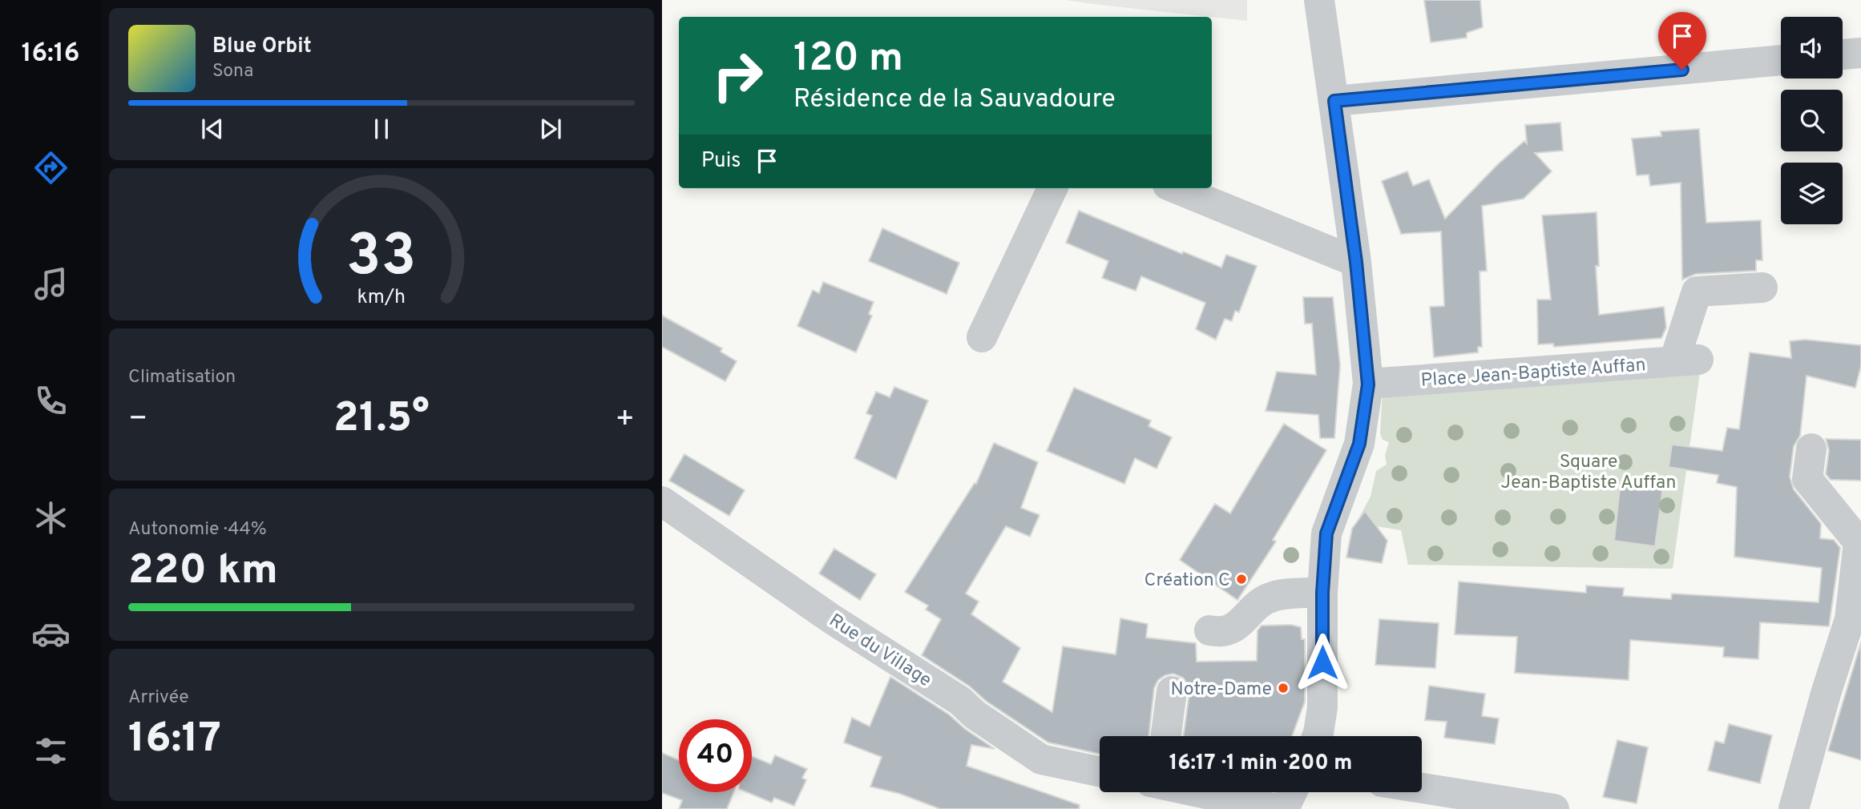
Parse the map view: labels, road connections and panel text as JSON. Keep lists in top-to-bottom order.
{
  "streets": {
    "street": ["Place Jean-Baptiste Auffan", "Rue du Village"]
  },
  "parks": ["Square Jean-Baptiste Auffan"],
  "places": ["Création C", "Notre-Dame"],
  "page": {
    "tabs": "16:16",
    "turn": ["120 m", "Résidence de la Sauvadoure"],
    "song": ["Blue Orbit", "Sona"],
    "then": "Puis",
    "tile": [
      "Climatisation",
      ["Autonomie · 44%", "220 km"],
      ["Arrivée", "16:17"]
    ],
    "heat": ["−", "21.5°", "+"],
    "limit": "40",
    "trip": "16:17 · 1 min · 200 m",
    "gauge": ["33", "km/h"]
  }
}
